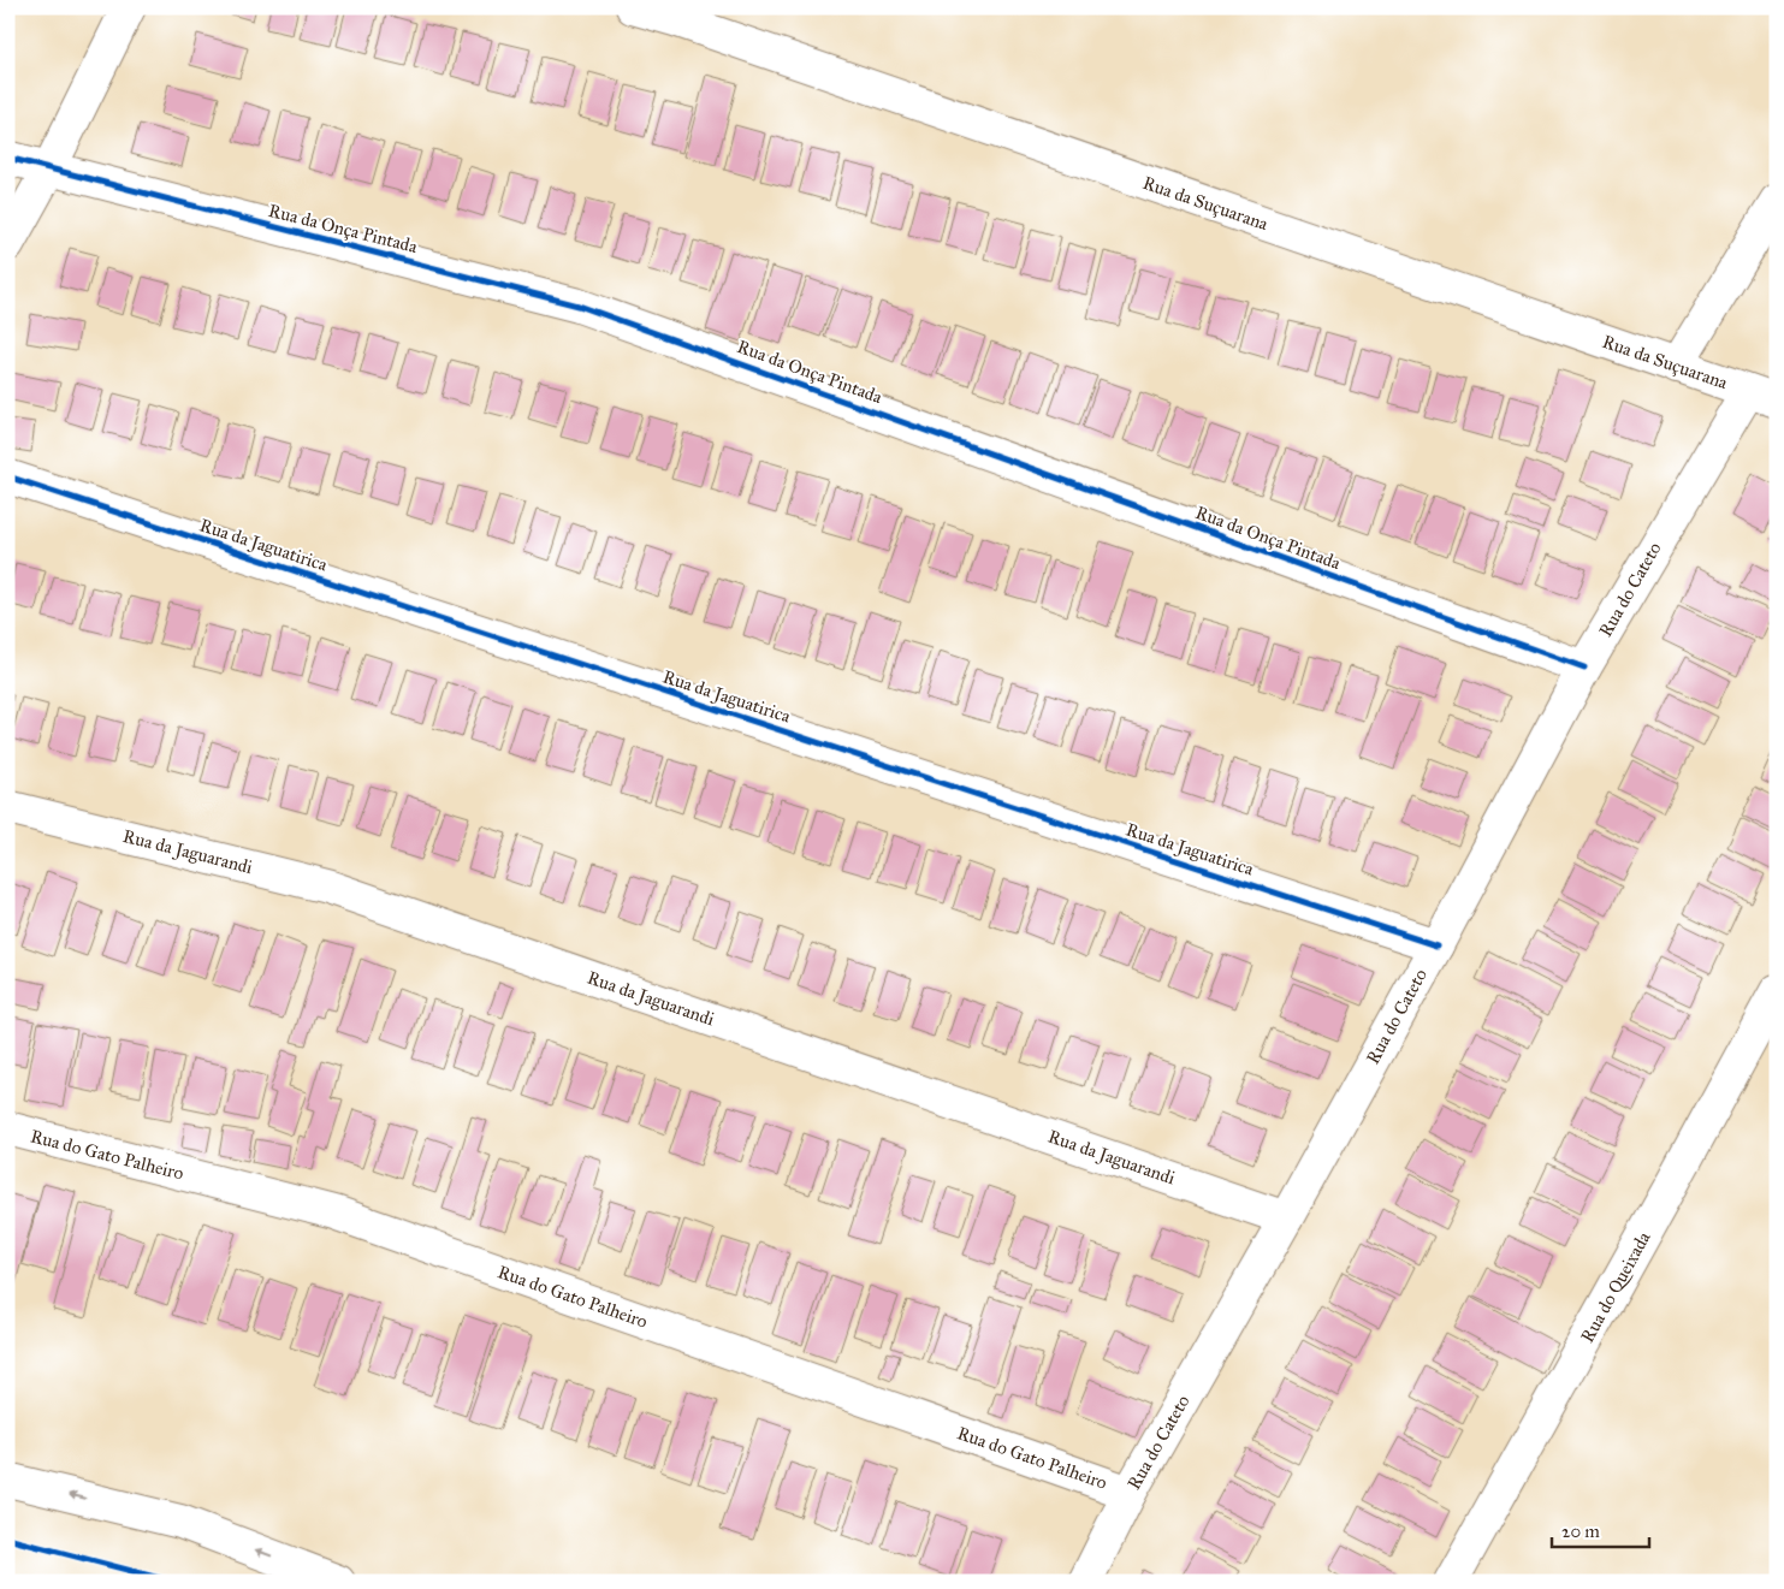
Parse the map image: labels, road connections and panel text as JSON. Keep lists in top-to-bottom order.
{
  "streets": {
    "street": [
      "Rua da Suçuarana",
      "Rua da Onça Pintada",
      "Rua da Jaguatirica",
      "Rua do Cateto",
      "Rua da Jaguarandi",
      "Rua do Gato Palheiro",
      "Rua do Queixada"
    ]
  },
  "crossings": [
    ["Rua da Suçuarana", "Rua do Cateto"],
    ["Rua da Onça Pintada", "Rua do Cateto"],
    ["Rua da Jaguatirica", "Rua do Cateto"],
    ["Rua do Cateto", "Rua da Jaguarandi"],
    ["Rua do Cateto", "Rua do Gato Palheiro"]
  ],
  "scale_bar": "20 m"
}
